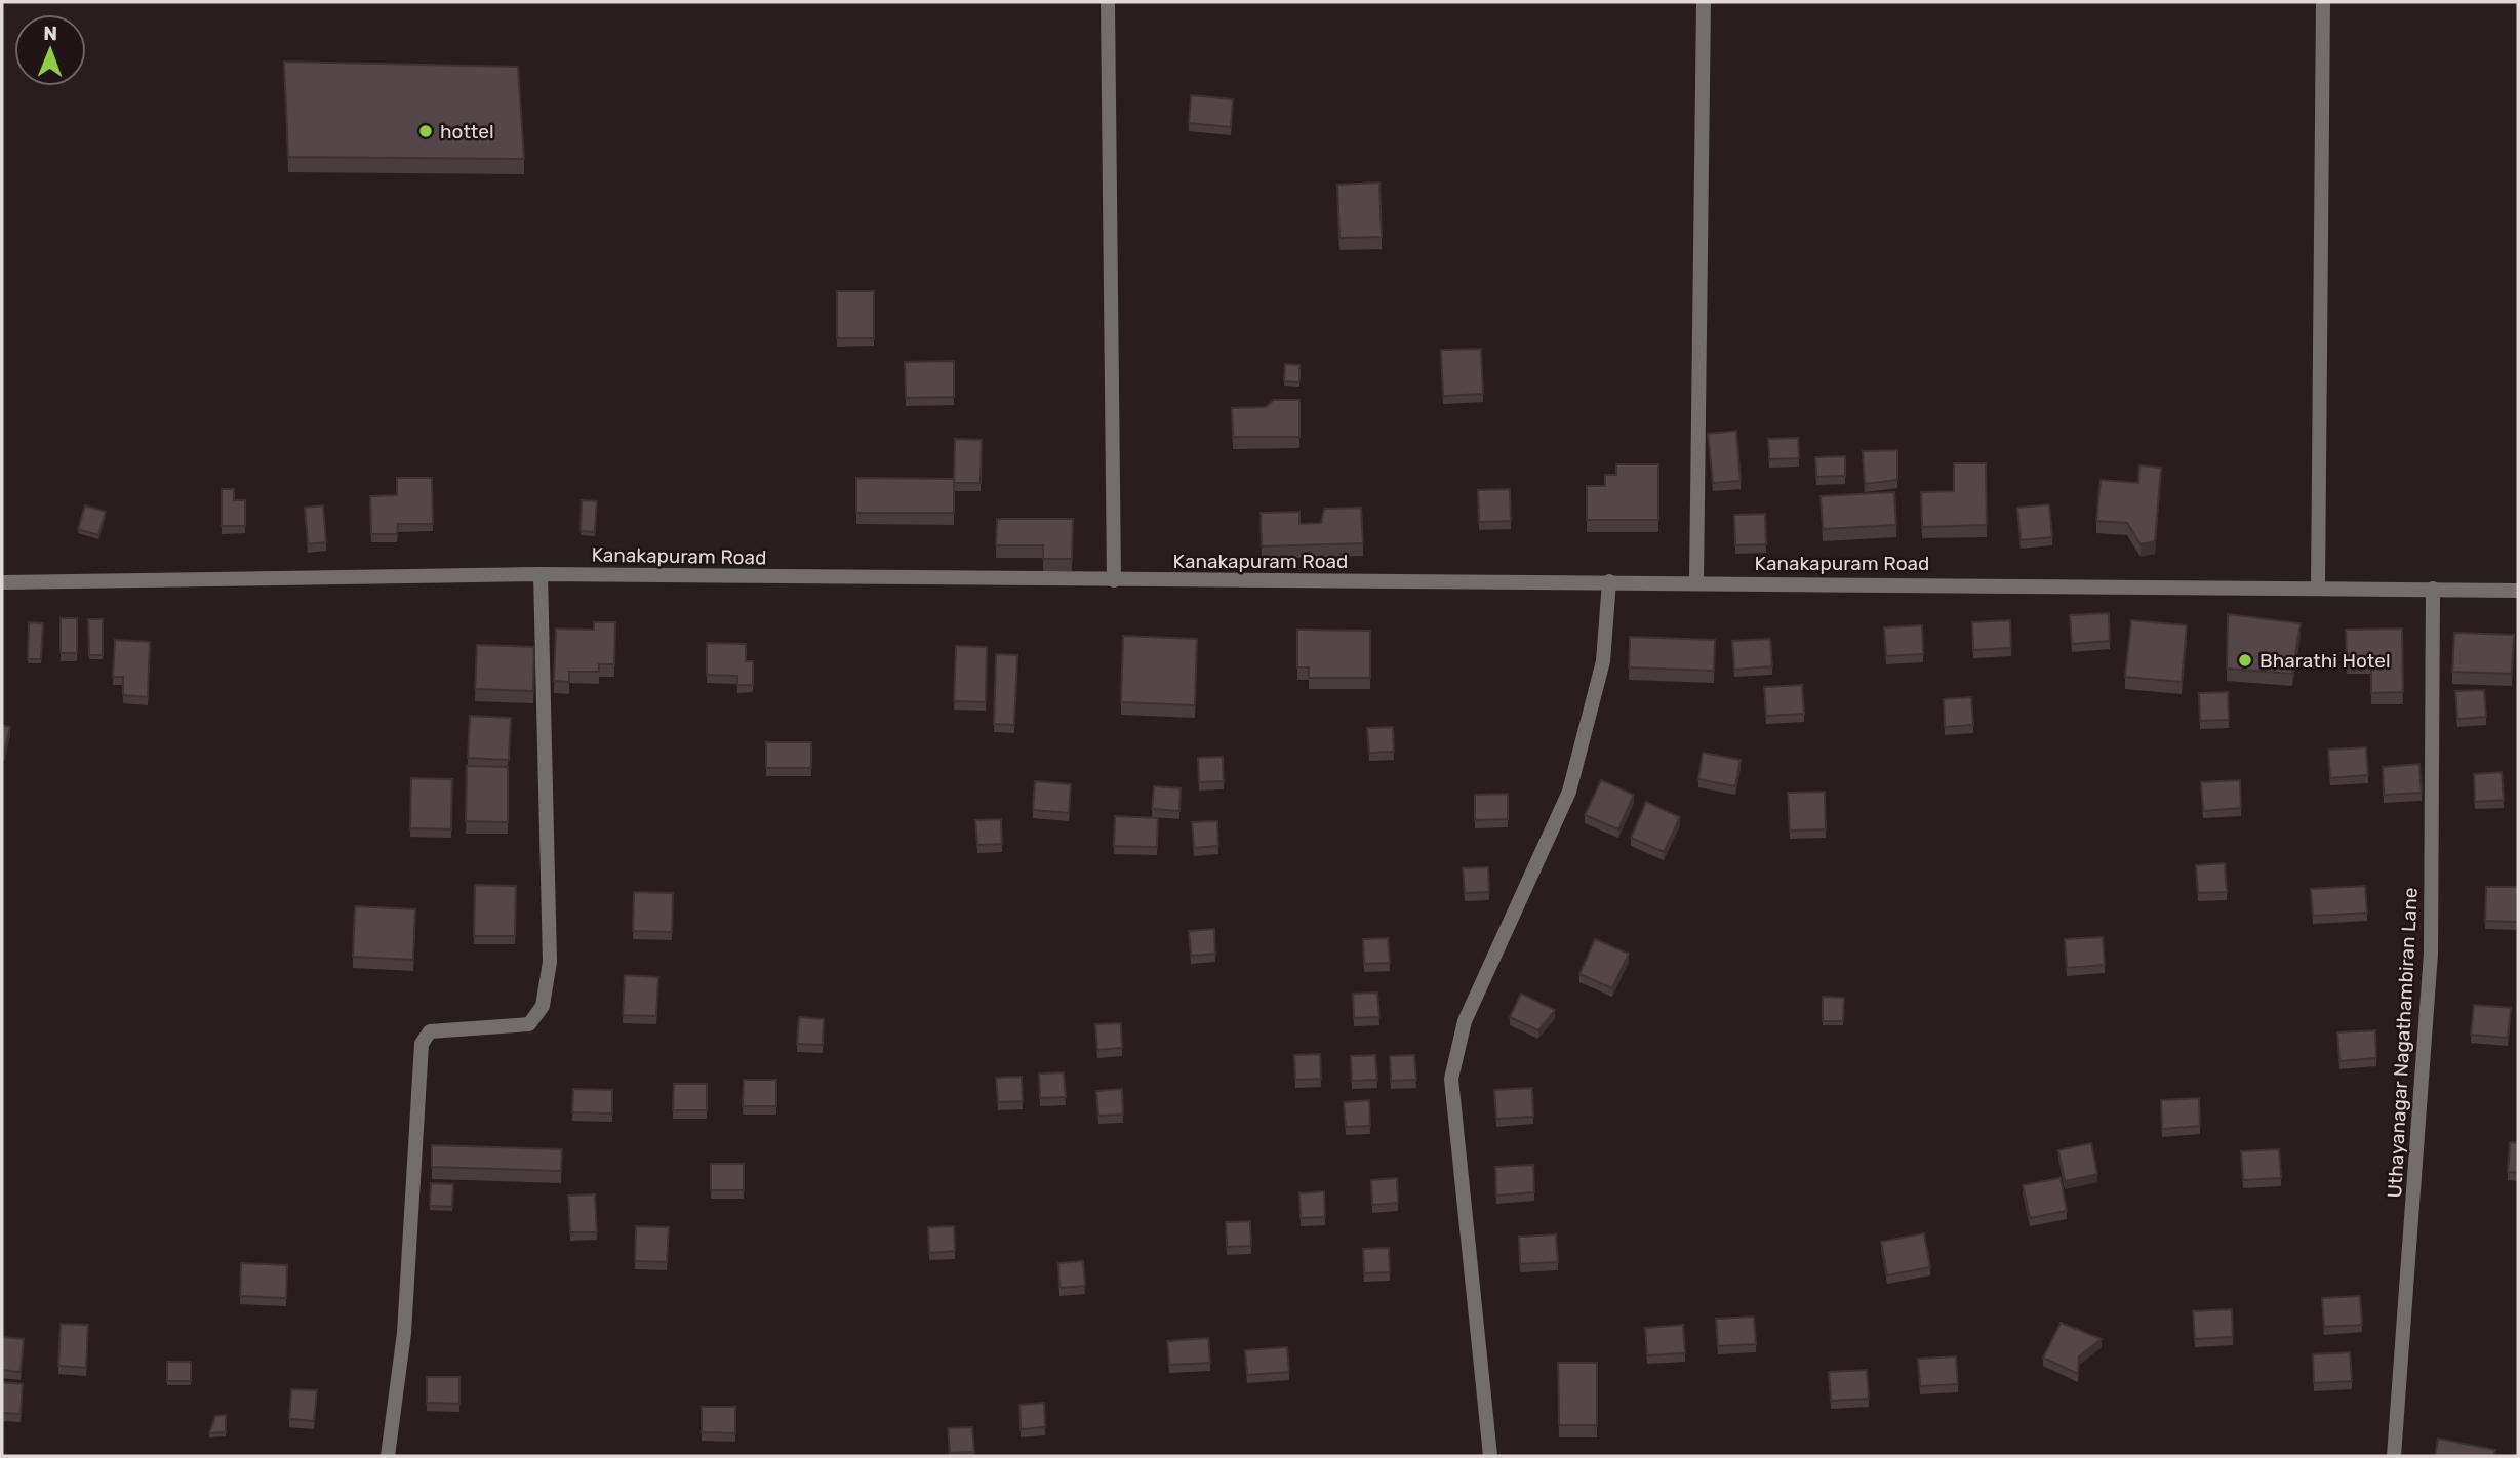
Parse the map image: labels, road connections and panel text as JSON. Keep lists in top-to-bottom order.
{
  "streets": {
    "street": ["Kanakapuram Road", "Uthayanagar Nagathambiran Lane"]
  },
  "crossings": [
    ["Kanakapuram Road", "Uthayanagar Nagathambiran Lane"]
  ],
  "places": ["hottel", "Bharathi Hotel"],
  "north": "top"
}
